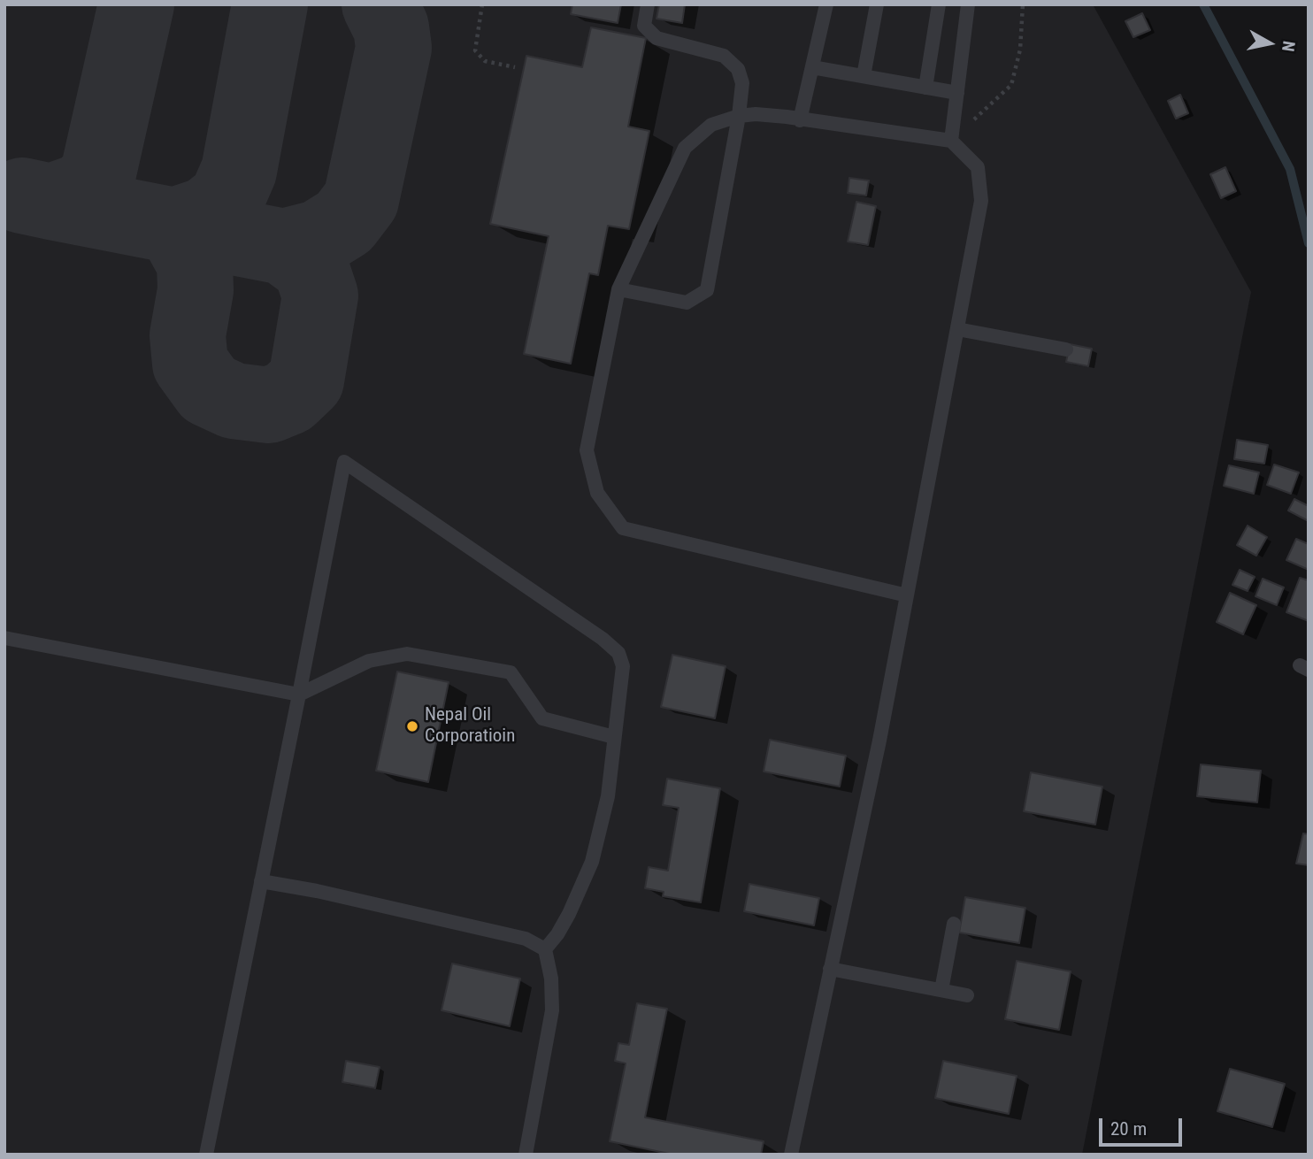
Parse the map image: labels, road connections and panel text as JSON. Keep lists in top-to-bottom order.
{
  "places": ["Nepal Oil Corporatioin"],
  "scale_bar": "20 m",
  "north": "right"
}
